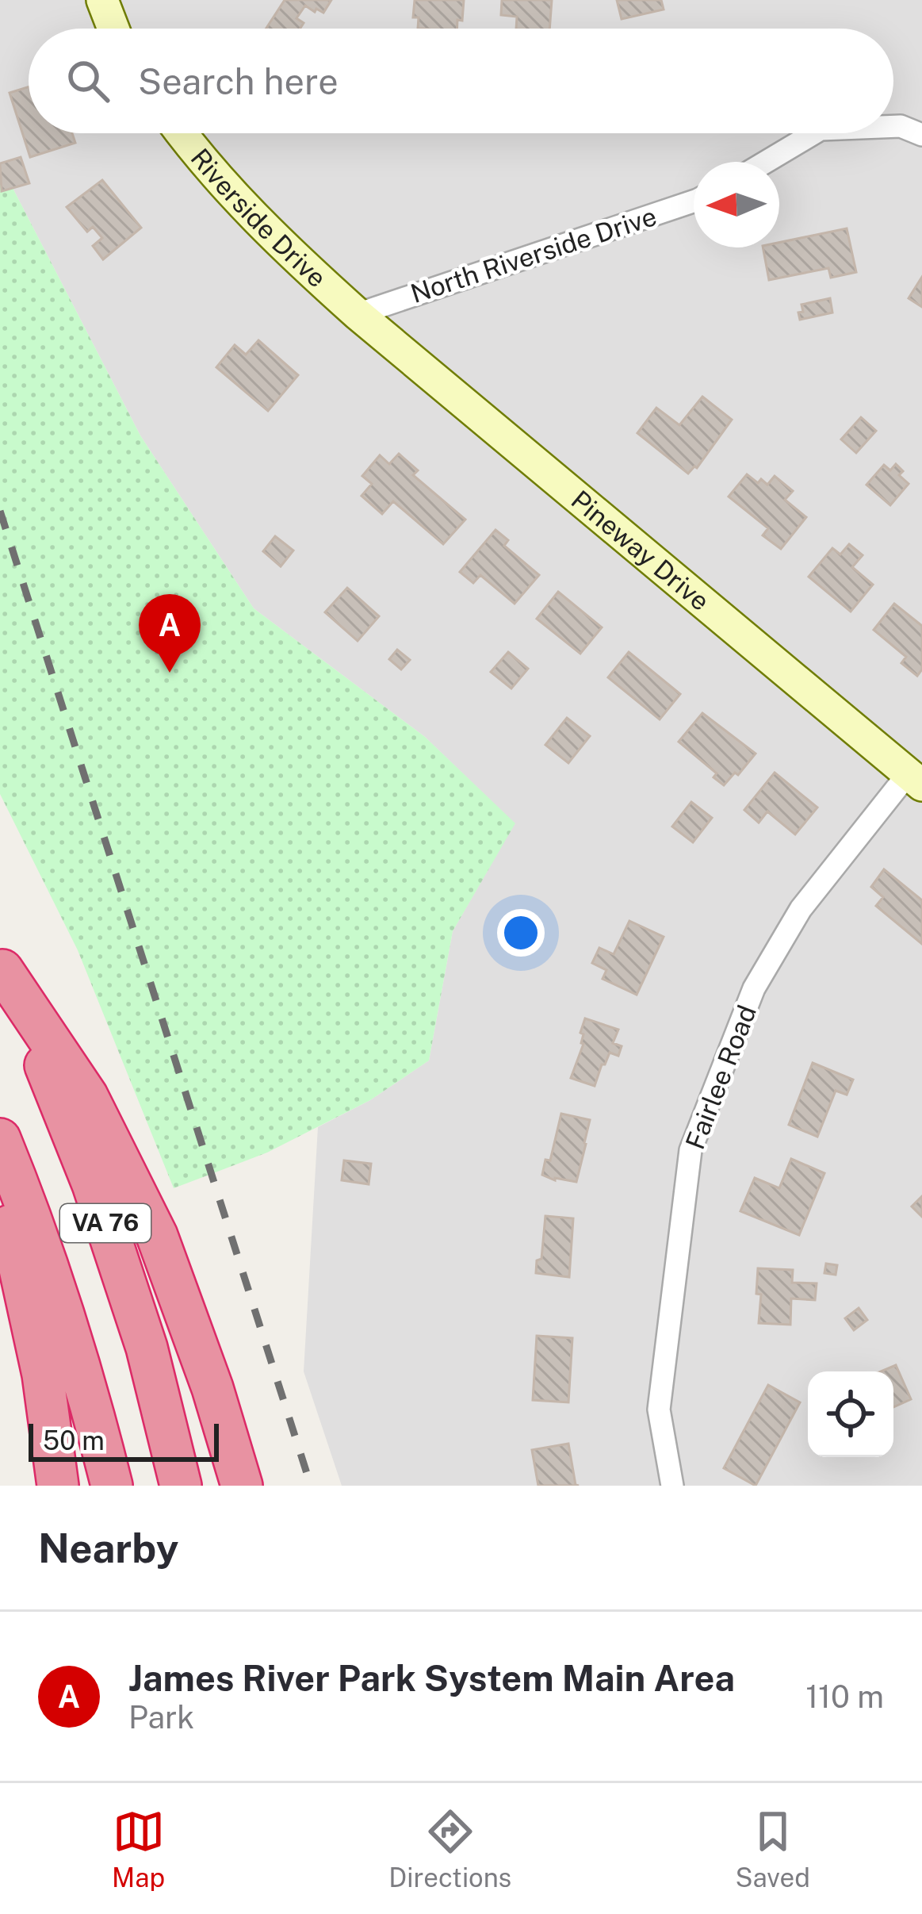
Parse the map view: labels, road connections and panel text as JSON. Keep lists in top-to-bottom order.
{
  "streets": {
    "highway": ["VA 76"],
    "street": [
      "Riverside Drive",
      "North Riverside Drive",
      "Pineway Drive",
      "Fairlee Road"
    ]
  },
  "crossings": [
    ["Riverside Drive", "North Riverside Drive"],
    ["Riverside Drive", "Pineway Drive"],
    ["North Riverside Drive", "Pineway Drive"],
    ["Pineway Drive", "Fairlee Road"]
  ],
  "scale_bar": "50 m",
  "north": "left",
  "page": {
    "search": "Search here",
    "pins": "A",
    "scale": "50 m",
    "heading": "Nearby",
    "list": [
      {
        "mark": "A",
        "name": "James River Park System Main Area",
        "note": "Park",
        "value": "110 m"
      }
    ],
    "nav": ["Map", "Directions", "Saved"]
  }
}
